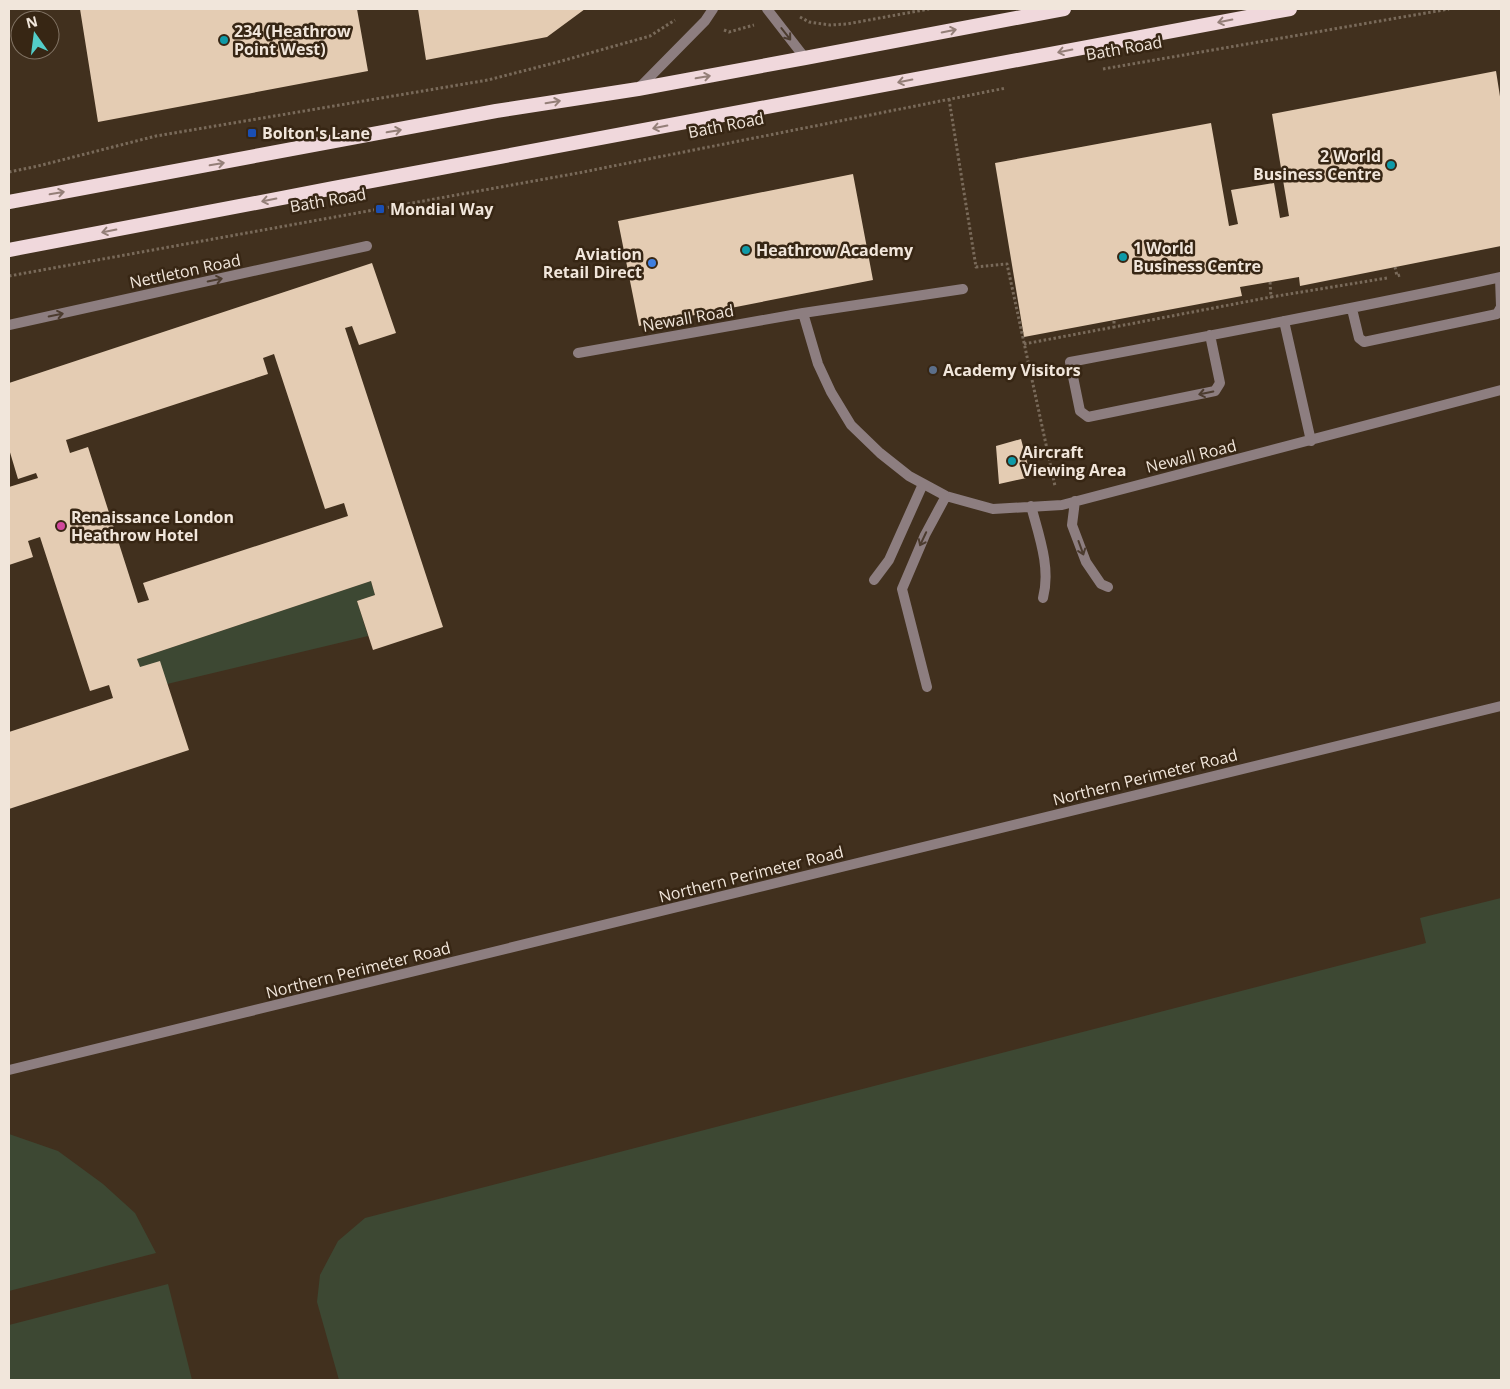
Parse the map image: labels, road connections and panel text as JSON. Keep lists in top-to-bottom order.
{
  "streets": {
    "highway": ["Bath Road"],
    "street": ["Nettleton Road", "Newall Road", "Northern Perimeter Road"]
  },
  "one_way": ["Nettleton Road"],
  "places": {
    "other": [
      "234 (Heathrow Point West)",
      "2 World Business Centre",
      "Heathrow Academy",
      "1 World Business Centre",
      "Aviation Retail Direct",
      "Academy Visitors",
      "Aircraft Viewing Area",
      "Renaissance London Heathrow Hotel"
    ],
    "transit": ["Bolton's Lane", "Mondial Way"]
  },
  "north": "top"
}
